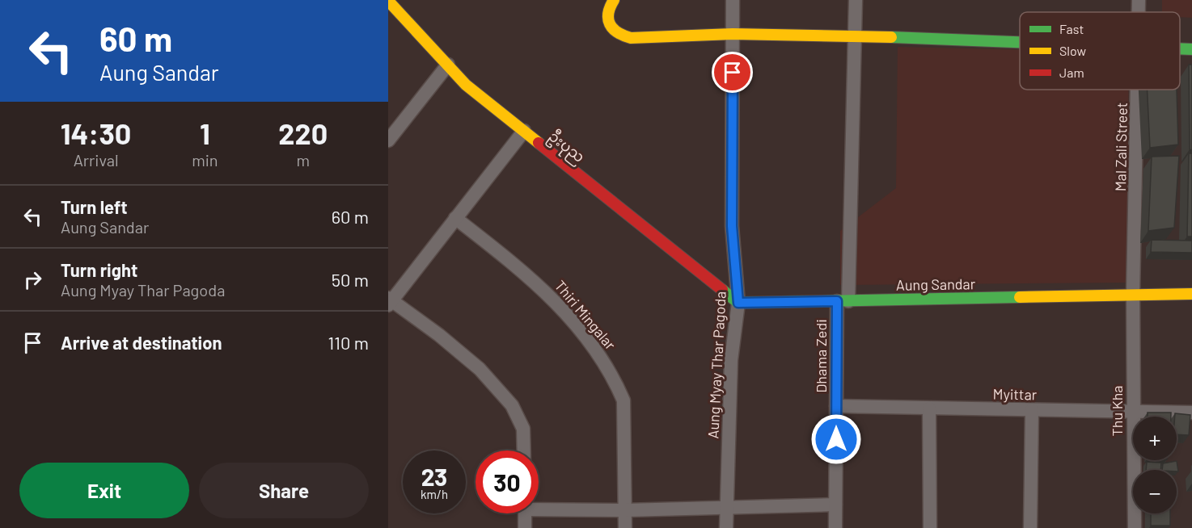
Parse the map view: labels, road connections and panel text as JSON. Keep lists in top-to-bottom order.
{
  "streets": {
    "street": [
      "ဦးပုည",
      "Mal Zali Street",
      "Aung Sandar",
      "Thiri Mingalar",
      "Dhama Zedi",
      "Aung Myay Thar Pagoda",
      "Myittar",
      "Thu Kha"
    ]
  },
  "crossings": [
    ["ဦးပုည", "Aung Sandar"],
    ["ဦးပုည", "Aung Myay Thar Pagoda"],
    ["Mal Zali Street", "Aung Sandar"],
    ["Mal Zali Street", "Thu Kha"],
    ["Aung Sandar", "Dhama Zedi"],
    ["Aung Sandar", "Aung Myay Thar Pagoda"],
    ["Aung Sandar", "Thu Kha"],
    ["Dhama Zedi", "Myittar"],
    ["Myittar", "Thu Kha"]
  ],
  "legend": ["Fast", "Slow", "Jam"],
  "page": {
    "turn": ["60 m", "Aung Sandar"],
    "eta": [
      "14:30",
      "Arrival",
      "1",
      "min",
      "220",
      "m"
    ],
    "list": [
      {
        "name": "Turn left",
        "note": "Aung Sandar",
        "value": "60 m"
      },
      {
        "name": "Turn right",
        "note": "Aung Myay Thar Pagoda",
        "value": "50 m"
      },
      {
        "name": "Arrive at destination",
        "value": "110 m"
      }
    ],
    "map_buttons": ["+", "−"],
    "speed": "23 km/h",
    "limit": "30",
    "buttons": ["Exit", "Share"]
  }
}
